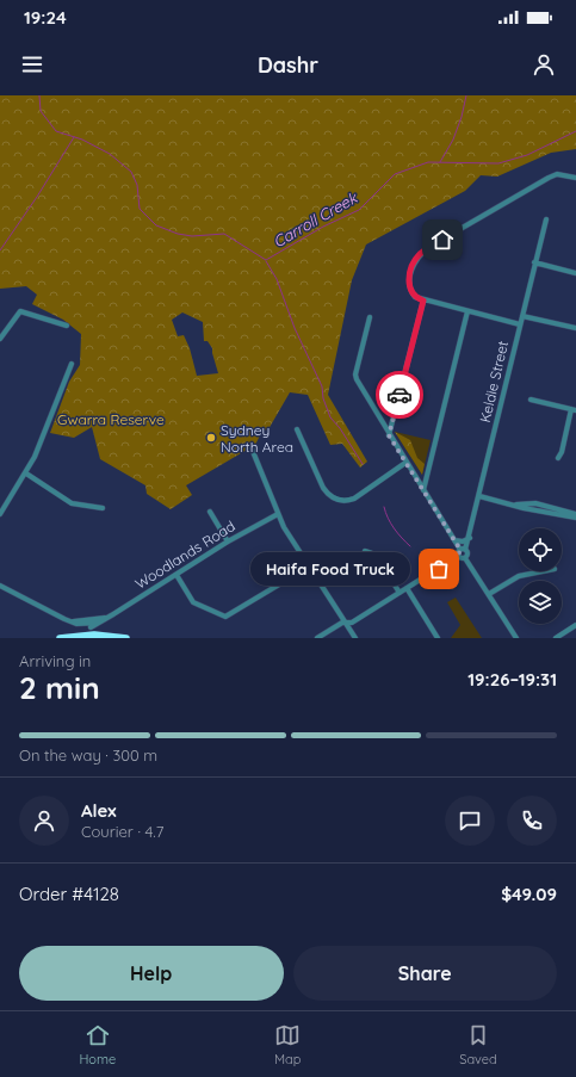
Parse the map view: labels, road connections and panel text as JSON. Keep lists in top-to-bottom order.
{
  "streets": {
    "street": ["Keldie Street", "Woodlands Road"]
  },
  "water": ["Carroll Creek"],
  "parks": ["Gwarra Reserve"],
  "places": ["Sydney North Area", "Haifa Food Truck"],
  "page": {
    "status": "19:24",
    "header": "Dashr",
    "bubble": "Haifa Food Truck",
    "heading": ["2 min", "Arriving in", "19:26–19:31"],
    "panel": [
      "Alex",
      "Courier · 4.7",
      "Order #4128",
      "$49.09"
    ],
    "bar": "On the way · 300 m",
    "buttons": ["Help", "Share"],
    "tabs": ["Home", "Map", "Saved"]
  }
}
